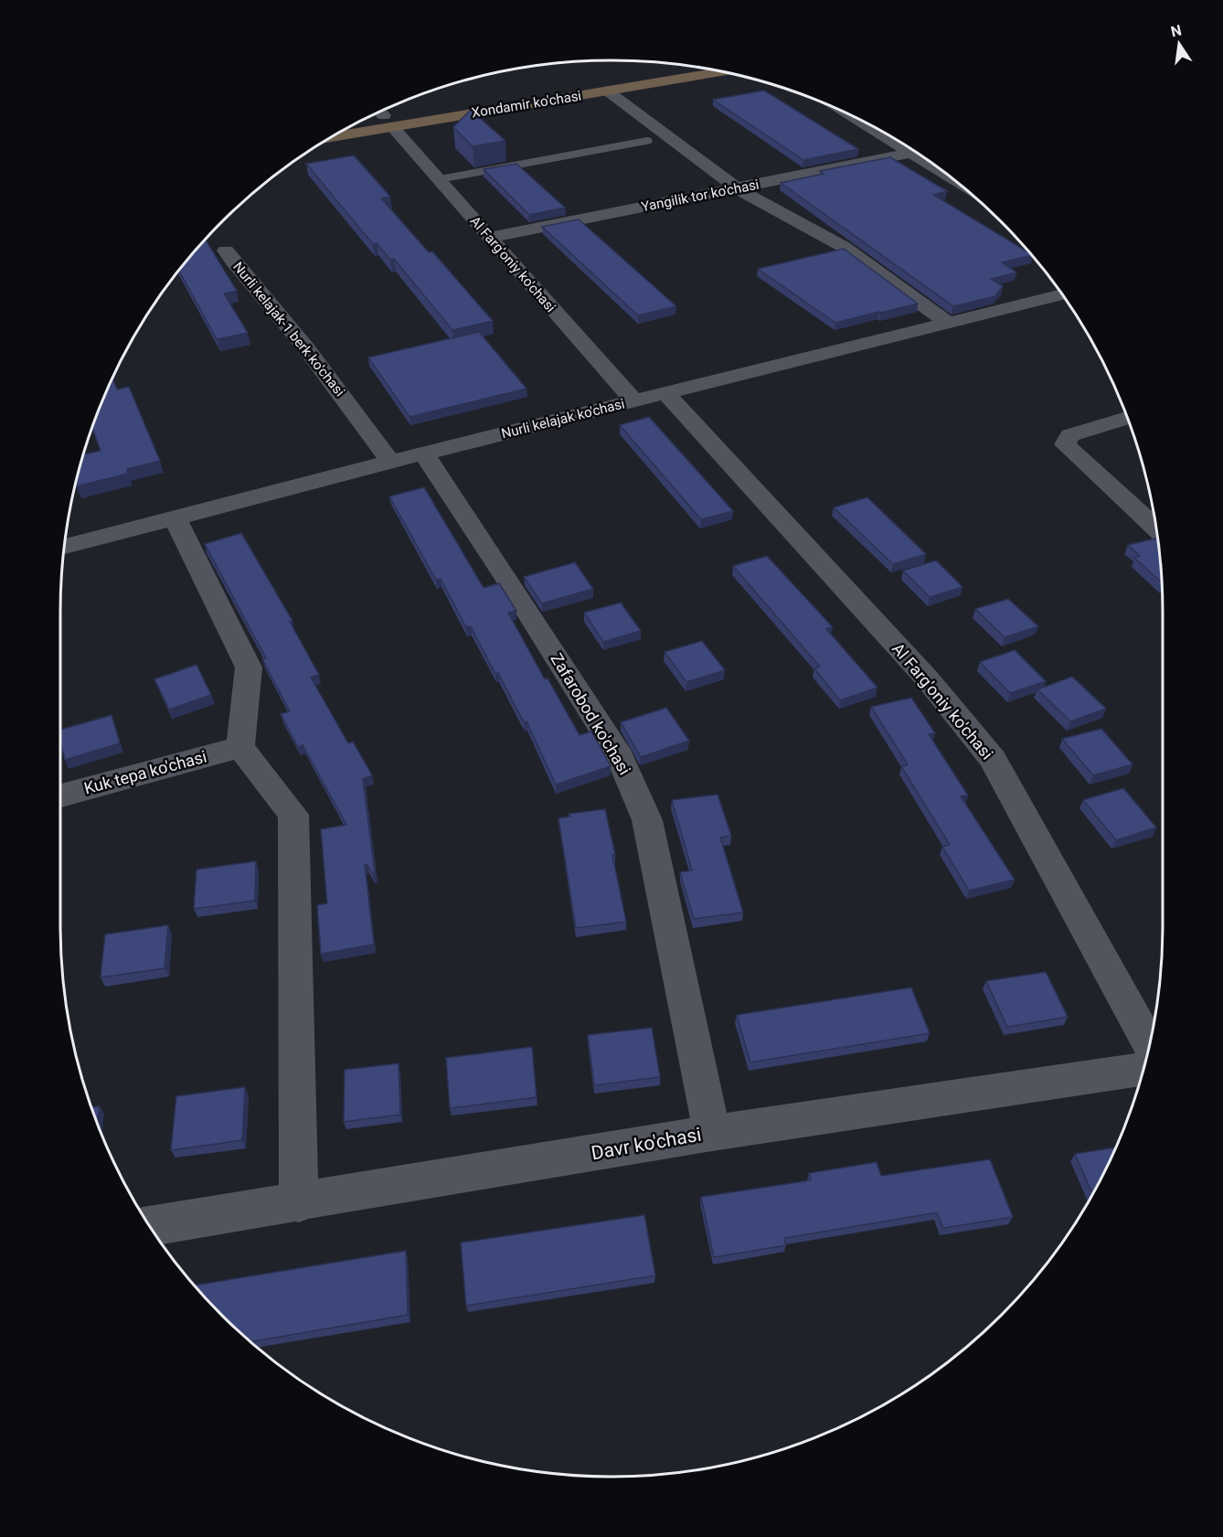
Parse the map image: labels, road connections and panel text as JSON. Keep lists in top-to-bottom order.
{
  "streets": {
    "main road": ["Xondamir ko'chasi"],
    "street": [
      "Yangilik tor ko'chasi",
      "Al Farg'oniy ko'chasi",
      "Nurli kelajak-1 berk ko'chasi",
      "Nurli kelajak ko'chasi",
      "Zafarobod ko'chasi",
      "Kuk tepa ko'chasi",
      "Davr ko'chasi"
    ]
  },
  "crossings": [
    ["Xondamir ko'chasi", "Al Farg'oniy ko'chasi"],
    ["Yangilik tor ko'chasi", "Al Farg'oniy ko'chasi"],
    ["Al Farg'oniy ko'chasi", "Nurli kelajak ko'chasi"],
    ["Nurli kelajak-1 berk ko'chasi", "Nurli kelajak ko'chasi"],
    ["Nurli kelajak ko'chasi", "Zafarobod ko'chasi"],
    ["Zafarobod ko'chasi", "Davr ko'chasi"]
  ],
  "north": "top"
}
